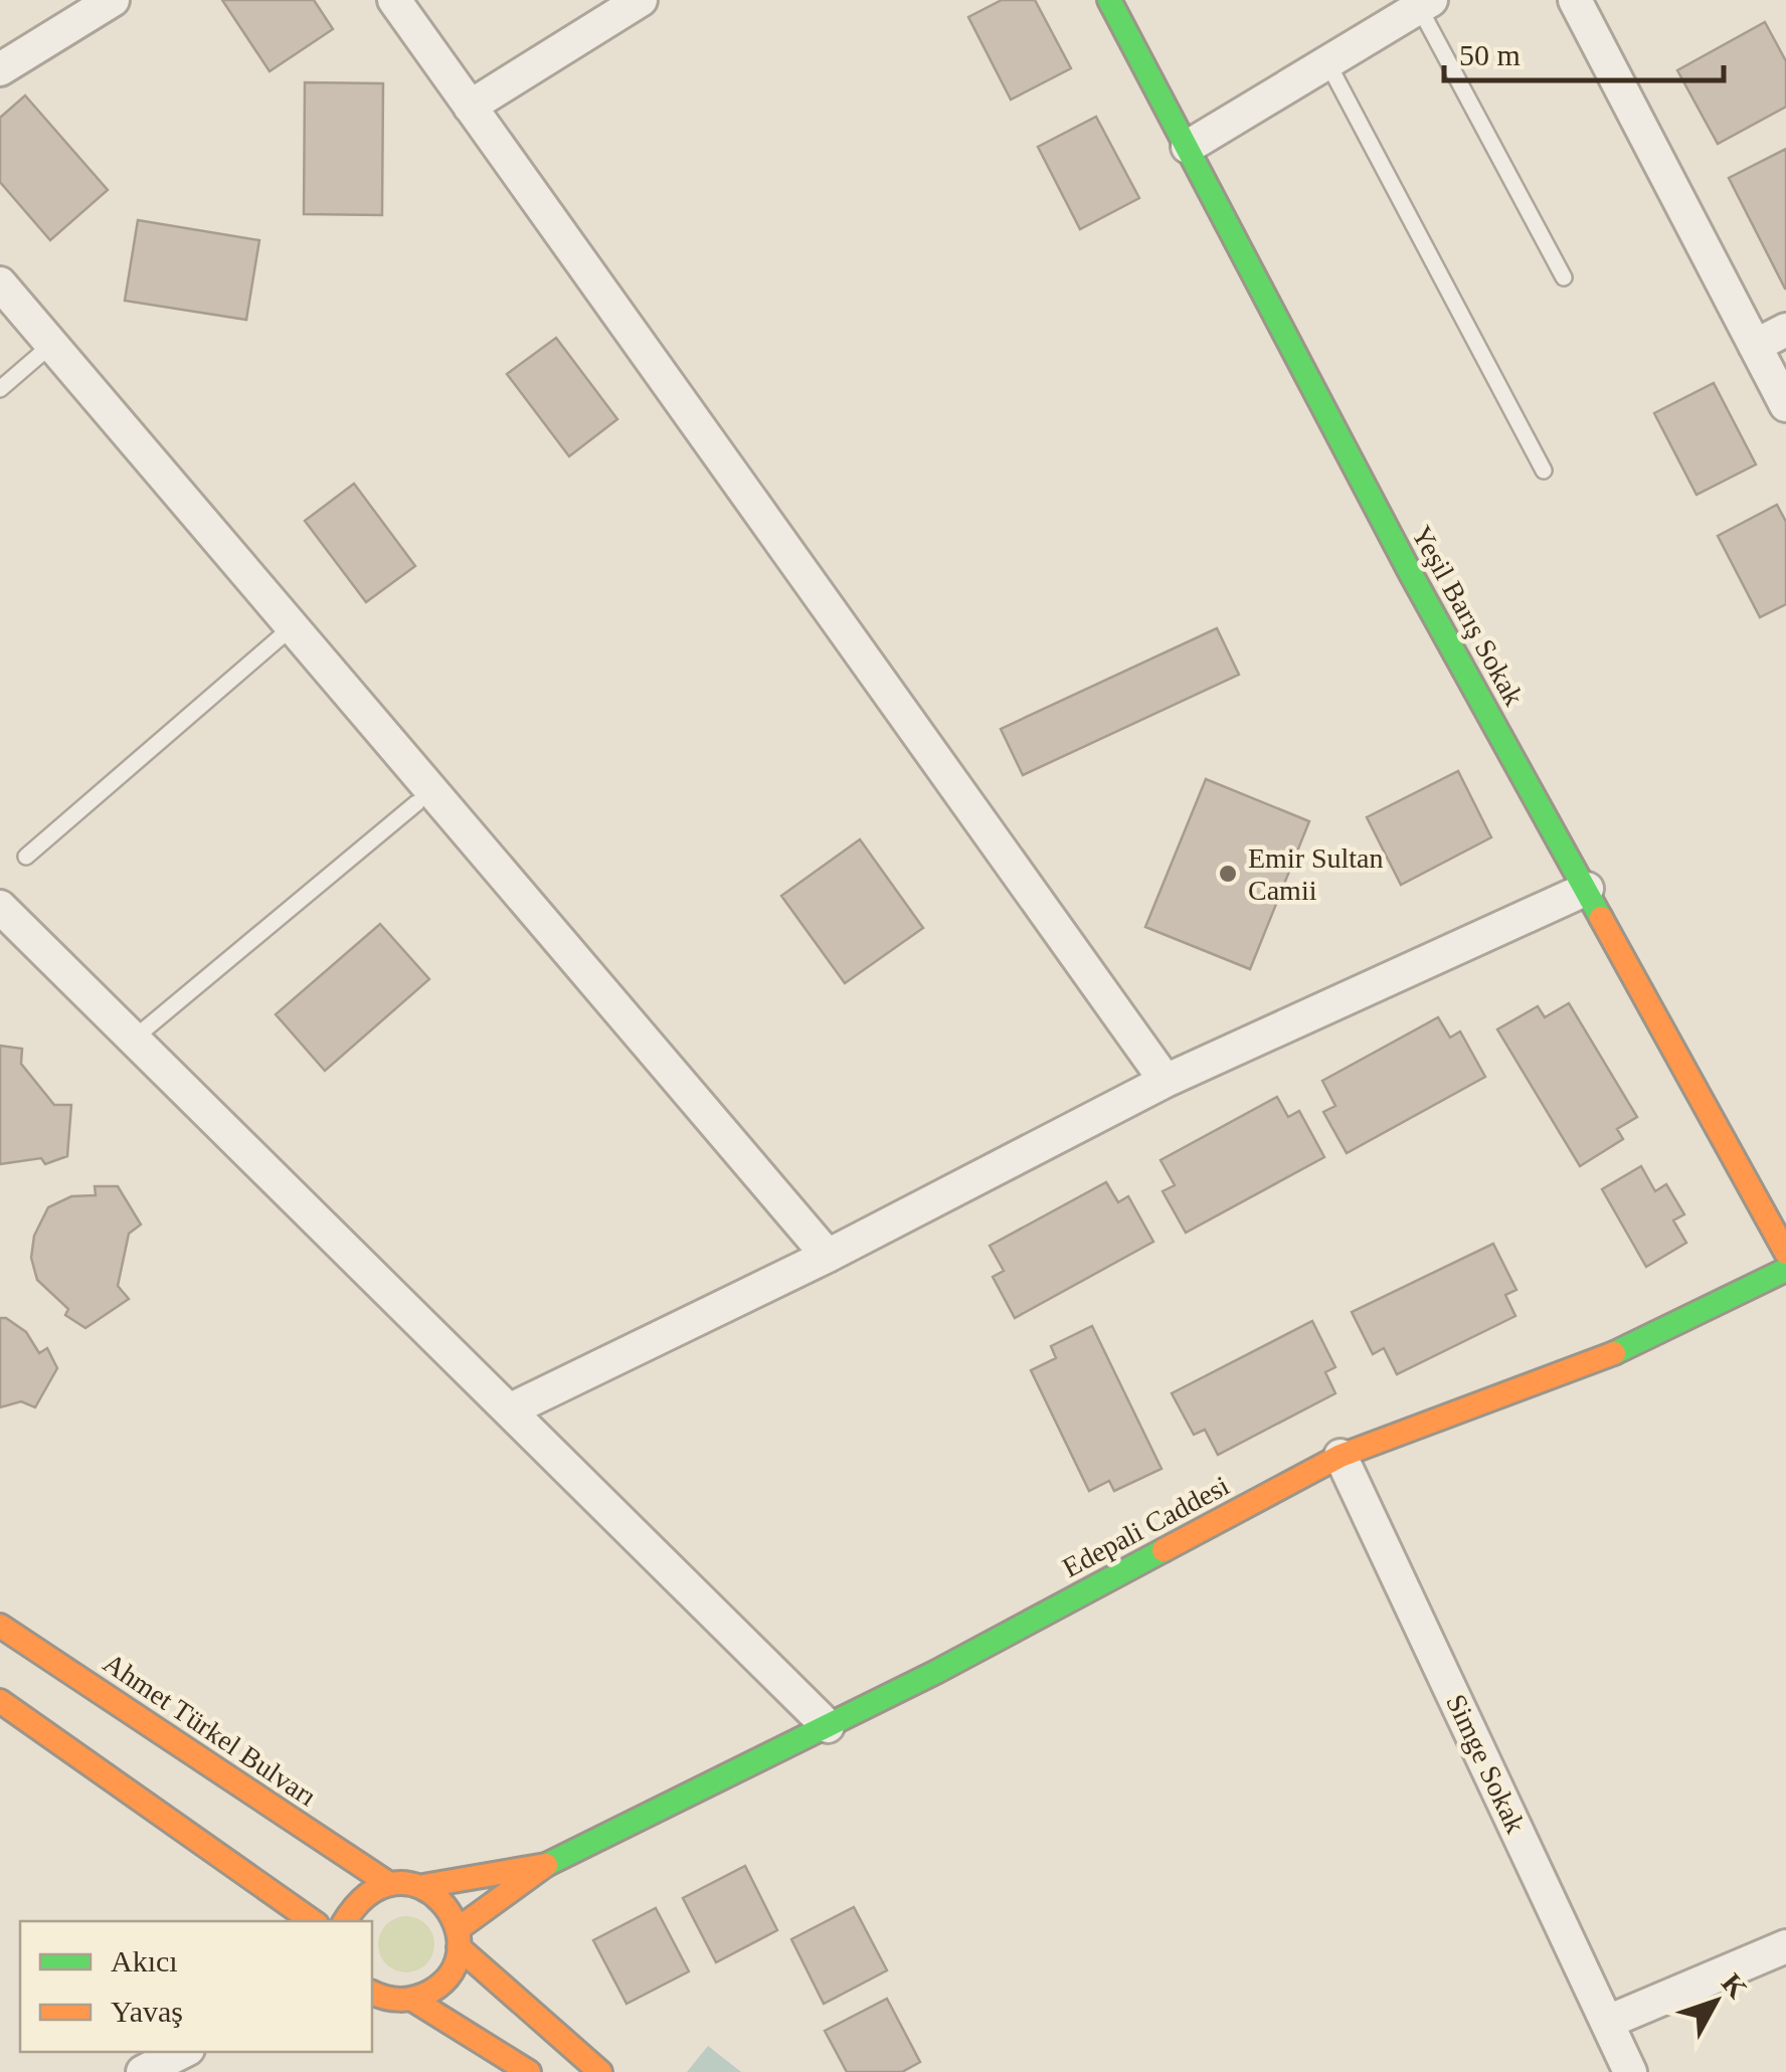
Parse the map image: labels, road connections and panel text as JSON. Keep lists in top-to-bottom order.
{
  "streets": {
    "main road": ["Yeşil Barış Sokak", "Edepali Caddesi", "Ahmet Türkel Bulvarı"],
    "street": ["Simge Sokak"]
  },
  "crossings": [
    ["Edepali Caddesi", "Simge Sokak"]
  ],
  "places": ["Emir Sultan Camii"],
  "legend": ["Akıcı", "Yavaş"],
  "scale_bar": "50 m",
  "north": "top right"
}
